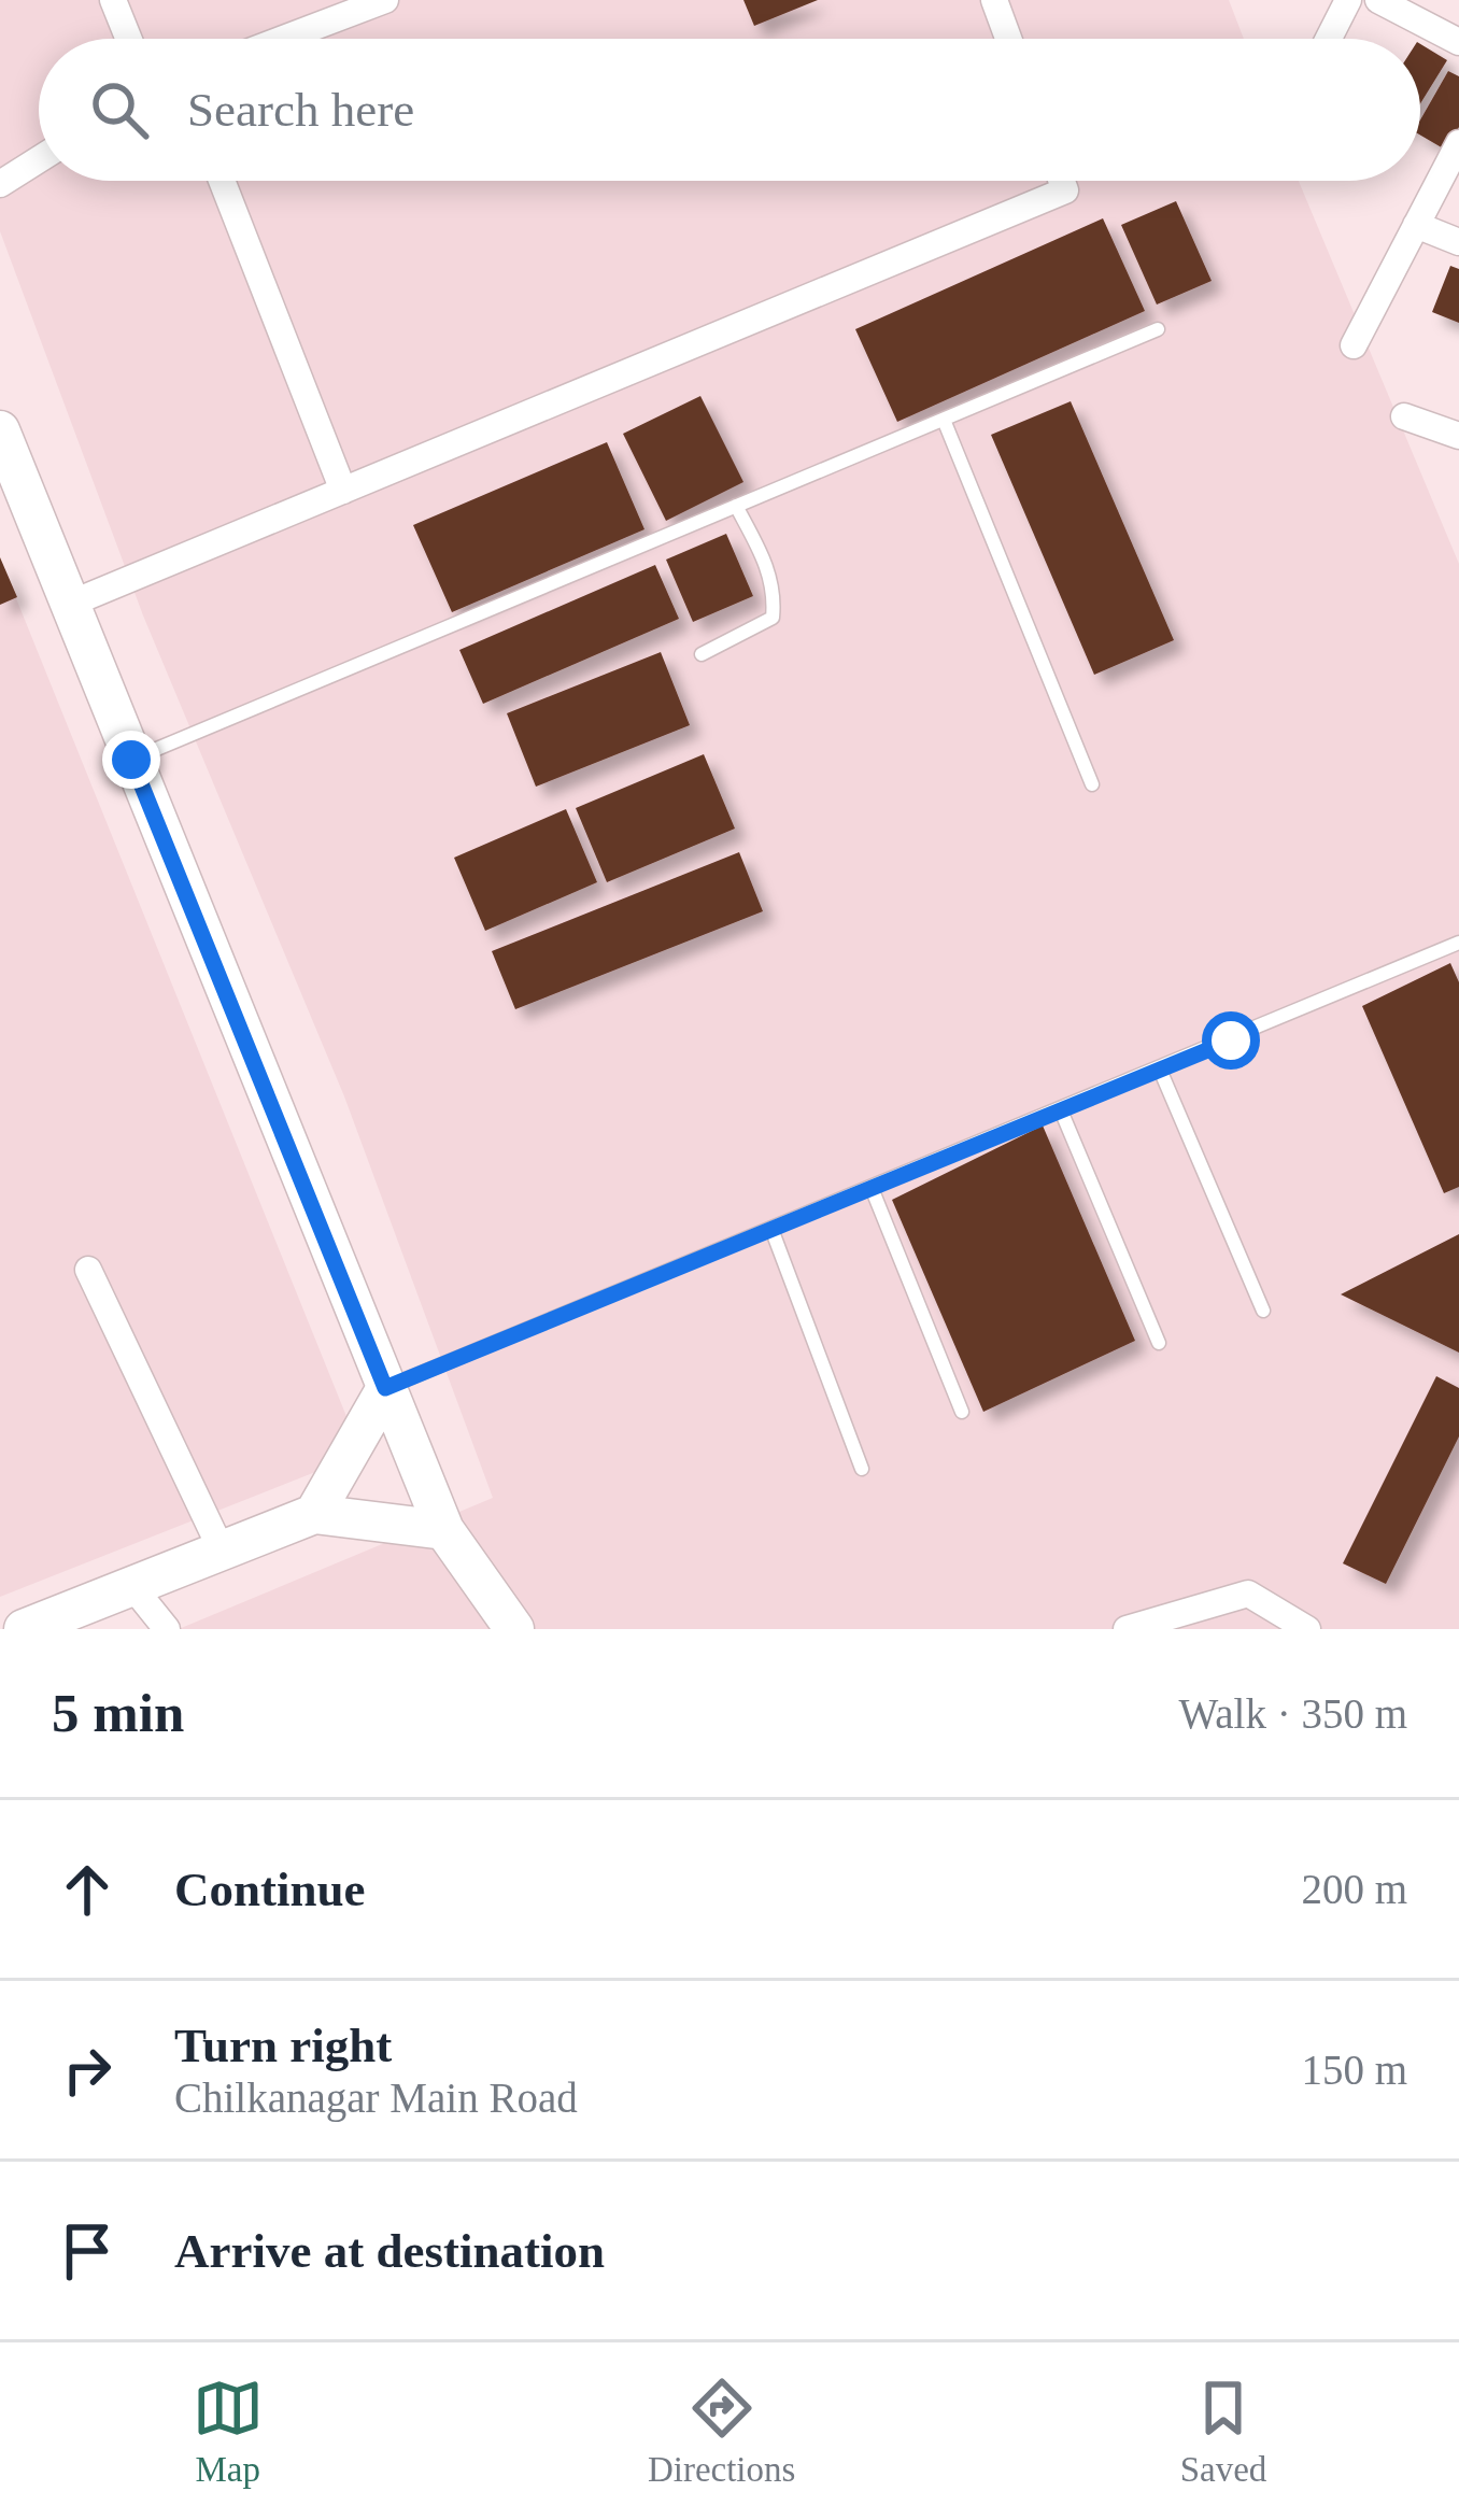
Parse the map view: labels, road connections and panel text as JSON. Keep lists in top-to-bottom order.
{
  "page": {
    "search": "Search here",
    "heading": ["5 min", "Walk · 350 m"],
    "list": [
      ["Continue", "200 m"],
      ["Turn right", "Chilkanagar Main Road", "150 m"],
      "Arrive at destination"
    ],
    "nav": ["Map", "Directions", "Saved"]
  }
}
